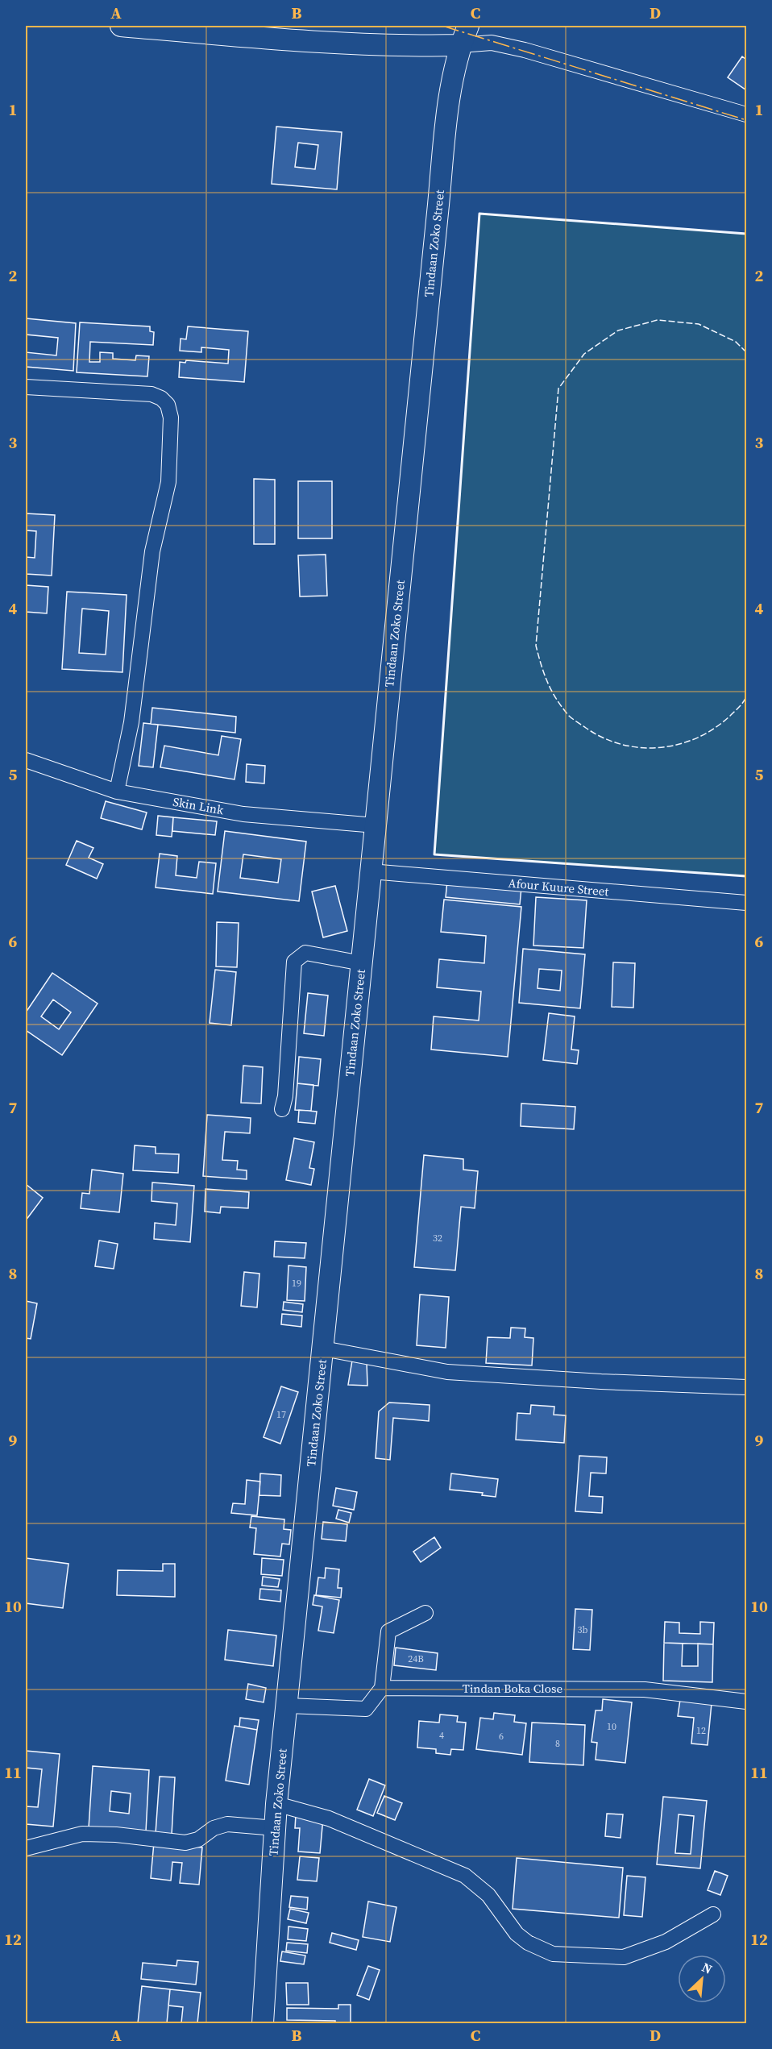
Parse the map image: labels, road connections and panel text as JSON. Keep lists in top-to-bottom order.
{
  "streets": {
    "main road": ["Tindaan Zoko Street"],
    "street": ["Skin Link", "Afour Kuure Street", "Tindan Boka Close"]
  },
  "crossings": [
    ["Tindaan Zoko Street", "Skin Link"],
    ["Tindaan Zoko Street", "Afour Kuure Street"]
  ],
  "house_numbers": [
    "32",
    "19",
    "17",
    "3b",
    "24B",
    "10",
    "12",
    "4",
    "6",
    "8"
  ],
  "north": "top right",
  "grid": {
    "columns": [
      "A",
      "B",
      "C",
      "D"
    ],
    "rows": [
      "1",
      "2",
      "3",
      "4",
      "5",
      "6",
      "7",
      "8",
      "9",
      "10",
      "11",
      "12"
    ]
  }
}
